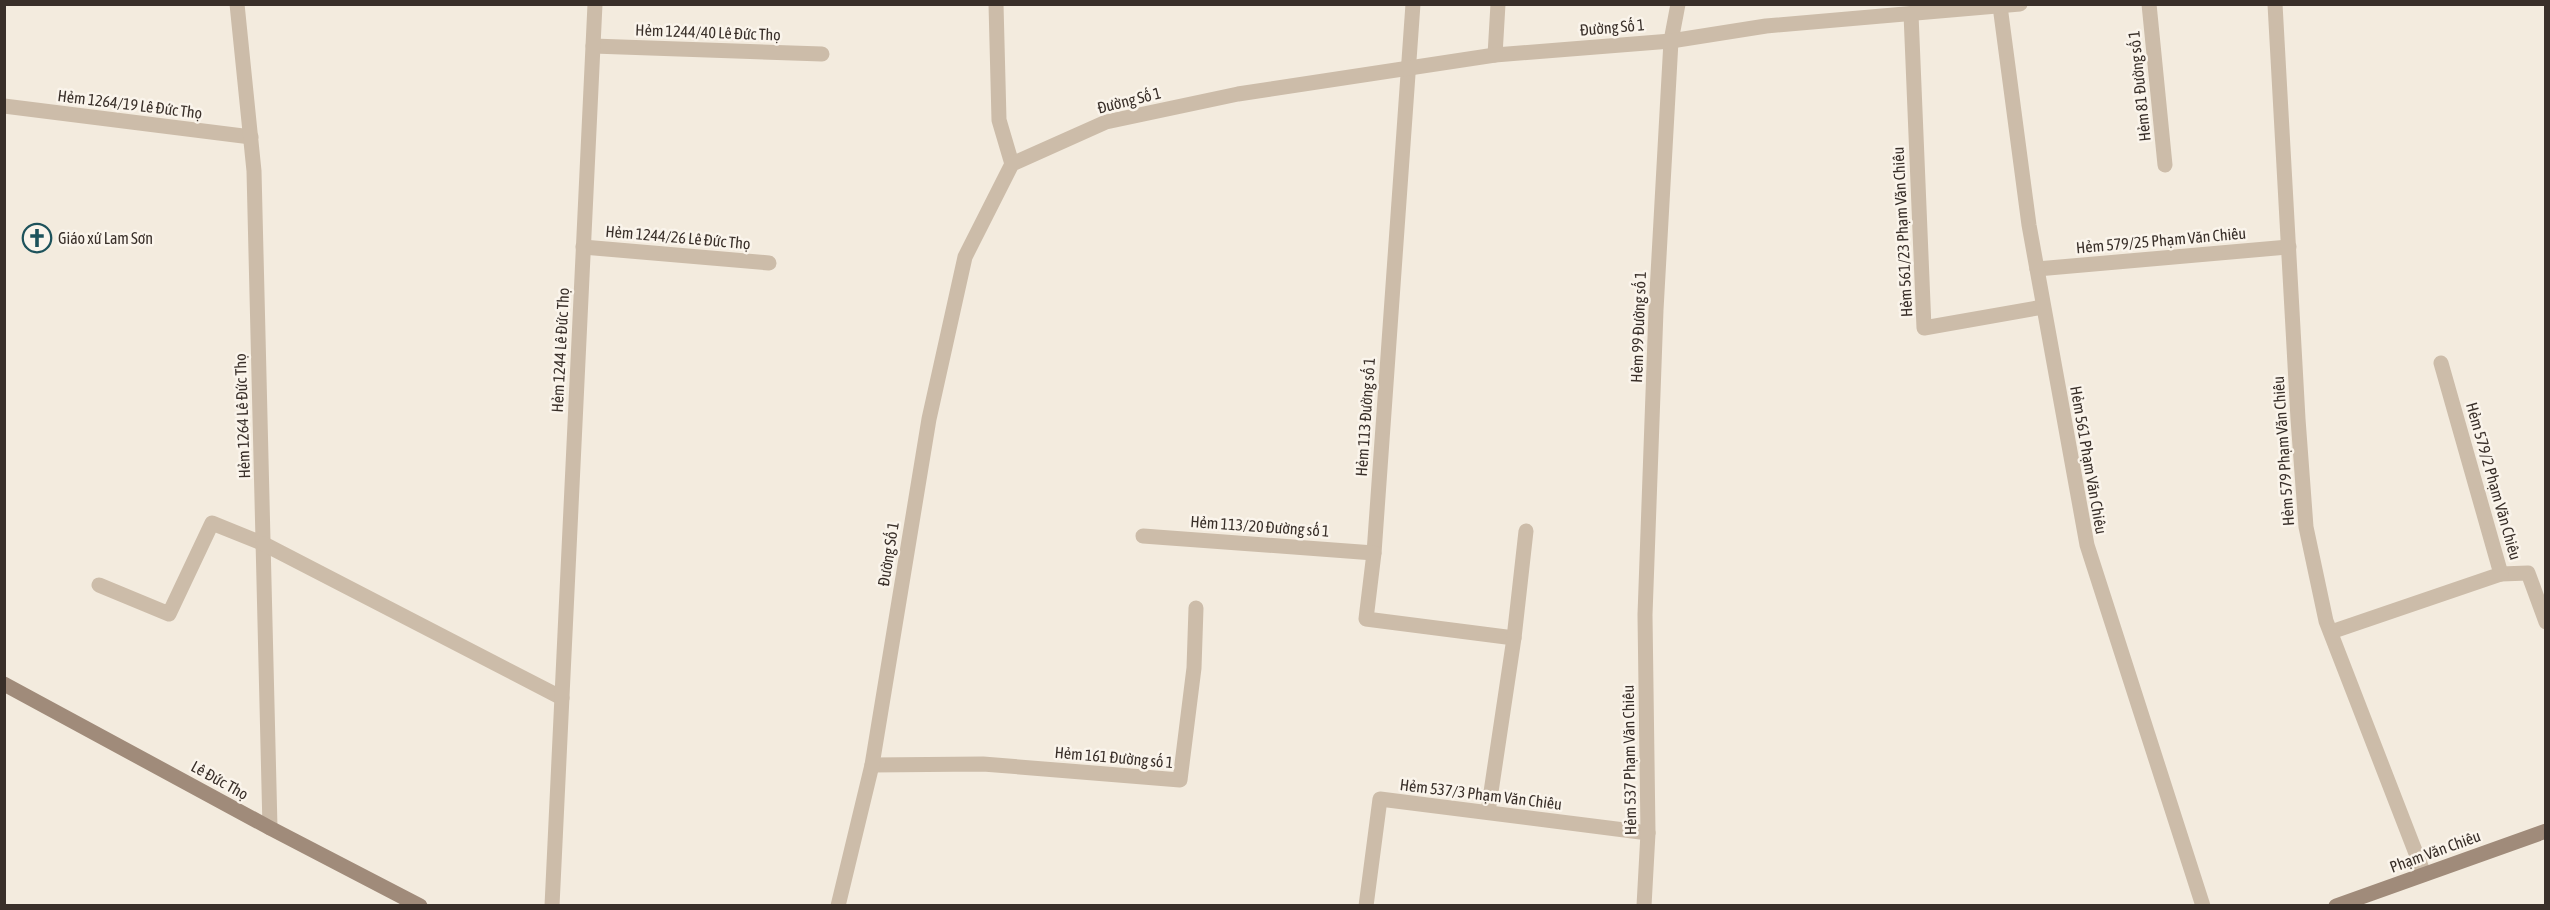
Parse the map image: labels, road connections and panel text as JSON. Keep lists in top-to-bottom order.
{
  "streets": {
    "main road": ["Lê Đức Thọ", "Phạm Văn Chiêu"],
    "street": [
      "Đường Số 1",
      "Hẻm 1244/40 Lê Đức Thọ",
      "Hẻm 81 Đường số 1",
      "Hẻm 1264/19 Lê Đức Thọ",
      "Hẻm 561/23 Phạm Văn Chiêu",
      "Hẻm 1244/26 Lê Đức Thọ",
      "Hẻm 579/25 Phạm Văn Chiêu",
      "Hẻm 99 Đường số 1",
      "Hẻm 1244 Lê Đức Thọ",
      "Hẻm 1264 Lê Đức Thọ",
      "Hẻm 113 Đường số 1",
      "Hẻm 579 Phạm Văn Chiêu",
      "Hẻm 561 Phạm Văn Chiêu",
      "Hẻm 579/2 Phạm Văn Chiêu",
      "Hẻm 113/20 Đường số 1",
      "Hẻm 161 Đường số 1",
      "Hẻm 537 Phạm Văn Chiêu",
      "Hẻm 537/3 Phạm Văn Chiêu"
    ]
  },
  "crossings": [
    ["Đường Số 1", "Hẻm 561/23 Phạm Văn Chiêu"],
    ["Đường Số 1", "Hẻm 99 Đường số 1"],
    ["Đường Số 1", "Hẻm 113 Đường số 1"],
    ["Đường Số 1", "Hẻm 561 Phạm Văn Chiêu"],
    ["Đường Số 1", "Hẻm 161 Đường số 1"],
    ["Hẻm 1244/40 Lê Đức Thọ", "Hẻm 1244 Lê Đức Thọ"],
    ["Hẻm 1264/19 Lê Đức Thọ", "Hẻm 1264 Lê Đức Thọ"],
    ["Hẻm 561/23 Phạm Văn Chiêu", "Hẻm 561 Phạm Văn Chiêu"],
    ["Hẻm 1244/26 Lê Đức Thọ", "Hẻm 1244 Lê Đức Thọ"],
    ["Hẻm 579/25 Phạm Văn Chiêu", "Hẻm 579 Phạm Văn Chiêu"],
    ["Hẻm 579/25 Phạm Văn Chiêu", "Hẻm 561 Phạm Văn Chiêu"],
    ["Hẻm 99 Đường số 1", "Hẻm 537 Phạm Văn Chiêu"],
    ["Hẻm 1264 Lê Đức Thọ", "Lê Đức Thọ"],
    ["Hẻm 113 Đường số 1", "Hẻm 113/20 Đường số 1"],
    ["Hẻm 579 Phạm Văn Chiêu", "Hẻm 579/2 Phạm Văn Chiêu"],
    ["Hẻm 579 Phạm Văn Chiêu", "Phạm Văn Chiêu"],
    ["Hẻm 537 Phạm Văn Chiêu", "Hẻm 537/3 Phạm Văn Chiêu"]
  ],
  "places": {
    "church": ["Giáo xứ Lam Sơn"]
  }
}
